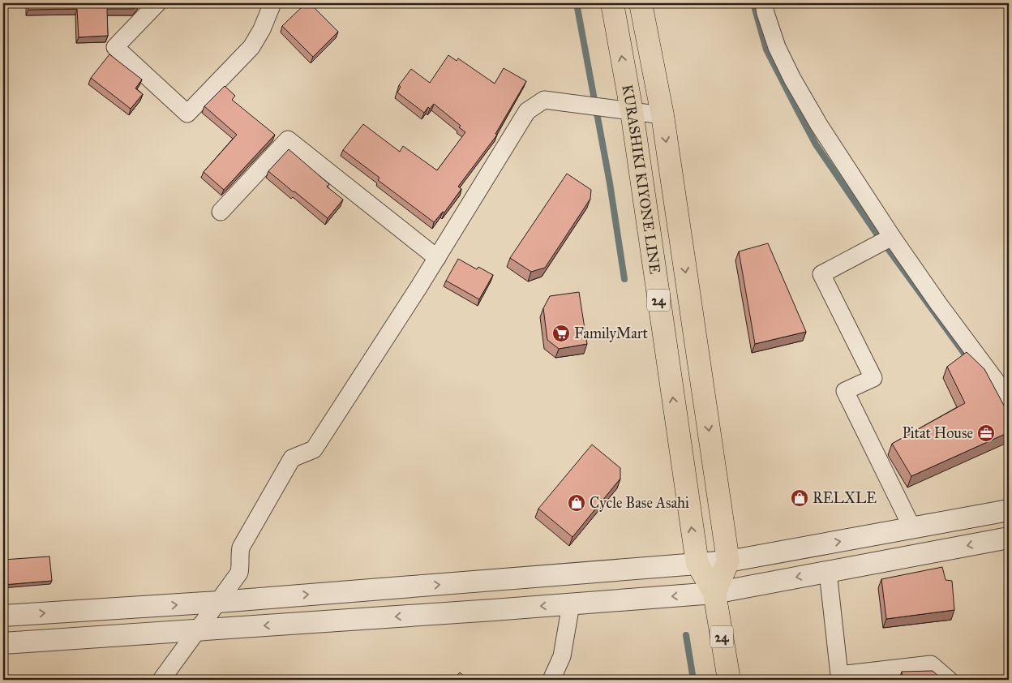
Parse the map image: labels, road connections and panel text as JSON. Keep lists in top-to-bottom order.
{
  "streets": {
    "main road": ["KURASHIKI KIYONE LINE", "24"]
  },
  "places": {
    "supermarket": ["FamilyMart"],
    "office": ["Pitat House"],
    "shop": ["RELXLE", "Cycle Base Asahi"]
  }
}
